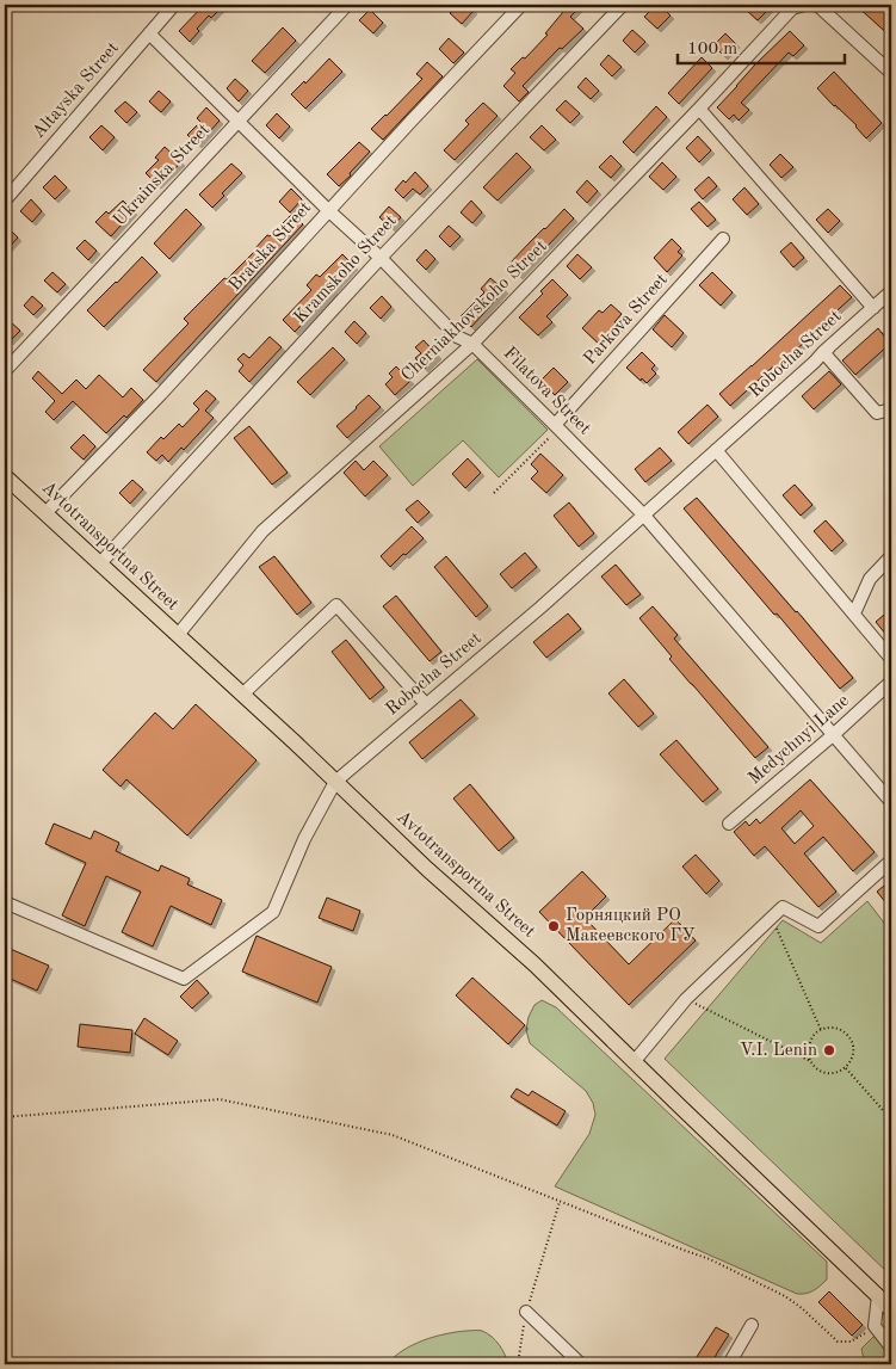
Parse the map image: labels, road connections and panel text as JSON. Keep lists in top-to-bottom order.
{
  "streets": {
    "main road": ["Avtotransportna Street"],
    "street": [
      "Altayska Street",
      "Ukrainska Street",
      "Bratska Street",
      "Kramskoho Street",
      "Cherniakhovskoho Street",
      "Parkova Street",
      "Robocha Street",
      "Filatova Street",
      "Medychnyi Lane"
    ]
  },
  "crossings": [
    ["Altayska Street", "Filatova Street"],
    ["Ukrainska Street", "Filatova Street"],
    ["Bratska Street", "Filatova Street"],
    ["Bratska Street", "Avtotransportna Street"],
    ["Kramskoho Street", "Filatova Street"],
    ["Kramskoho Street", "Avtotransportna Street"],
    ["Cherniakhovskoho Street", "Filatova Street"],
    ["Cherniakhovskoho Street", "Avtotransportna Street"],
    ["Parkova Street", "Filatova Street"],
    ["Robocha Street", "Filatova Street"],
    ["Robocha Street", "Avtotransportna Street"],
    ["Filatova Street", "Medychnyi Lane"]
  ],
  "places": ["Горняцкий РО Макеевского ГУ", "V.I. Lenin"],
  "scale_bar": "100 m"
}
